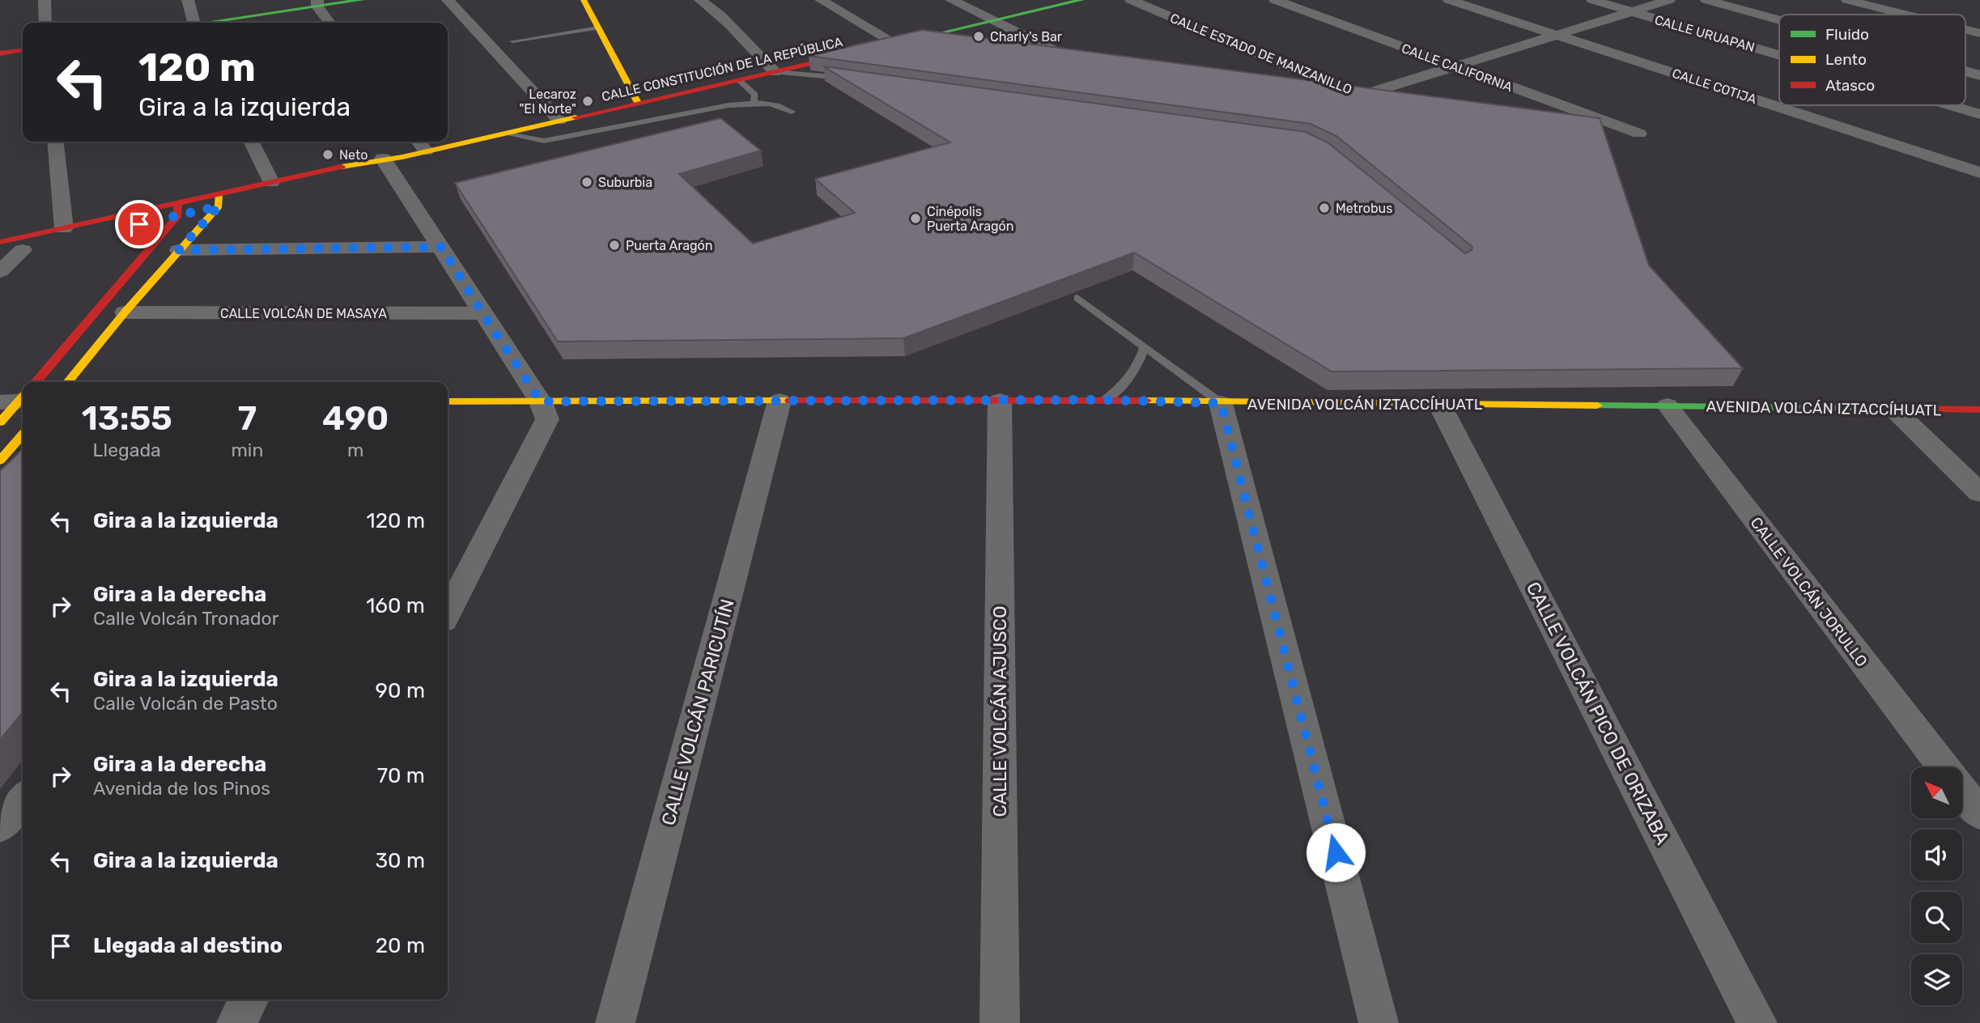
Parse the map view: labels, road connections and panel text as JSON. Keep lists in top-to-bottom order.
{
  "streets": {
    "street": [
      "CALLE URUAPAN",
      "CALLE ESTADO DE MANZANILLO",
      "CALLE CALIFORNIA",
      "CALLE CONSTITUCIÓN DE LA REPÚBLICA",
      "CALLE COTIJA",
      "CALLE VOLCÁN DE MASAYA",
      "AVENIDA VOLCÁN IZTACCÍHUATL",
      "CALLE VOLCÁN JORULLO",
      "CALLE VOLCÁN AJUSCO",
      "CALLE VOLCÁN PARICUTÍN",
      "CALLE VOLCÁN PICO DE ORIZABA"
    ]
  },
  "crossings": [
    ["CALLE ESTADO DE MANZANILLO", "CALLE CALIFORNIA"],
    ["AVENIDA VOLCÁN IZTACCÍHUATL", "CALLE VOLCÁN JORULLO"],
    ["AVENIDA VOLCÁN IZTACCÍHUATL", "CALLE VOLCÁN AJUSCO"],
    ["AVENIDA VOLCÁN IZTACCÍHUATL", "CALLE VOLCÁN PARICUTÍN"],
    ["AVENIDA VOLCÁN IZTACCÍHUATL", "CALLE VOLCÁN PICO DE ORIZABA"]
  ],
  "places": [
    "Charly's Bar",
    "Lecaroz \"El Norte\"",
    "Neto",
    "Suburbia",
    "Metrobus",
    "Cinépolis Puerta Aragón",
    "Puerta Aragón"
  ],
  "legend": ["Fluido", "Lento", "Atasco"],
  "north": "top left",
  "page": {
    "turn": ["120 m", "Gira a la izquierda"],
    "eta": [
      "13:55",
      "Llegada",
      "7",
      "min",
      "490",
      "m"
    ],
    "list": [
      {
        "name": "Gira a la izquierda",
        "value": "120 m"
      },
      {
        "name": "Gira a la derecha",
        "note": "Calle Volcán Tronador",
        "value": "160 m"
      },
      {
        "name": "Gira a la izquierda",
        "note": "Calle Volcán de Pasto",
        "value": "90 m"
      },
      {
        "name": "Gira a la derecha",
        "note": "Avenida de los Pinos",
        "value": "70 m"
      },
      {
        "name": "Gira a la izquierda",
        "value": "30 m"
      },
      {
        "name": "Llegada al destino",
        "value": "20 m"
      }
    ]
  }
}
